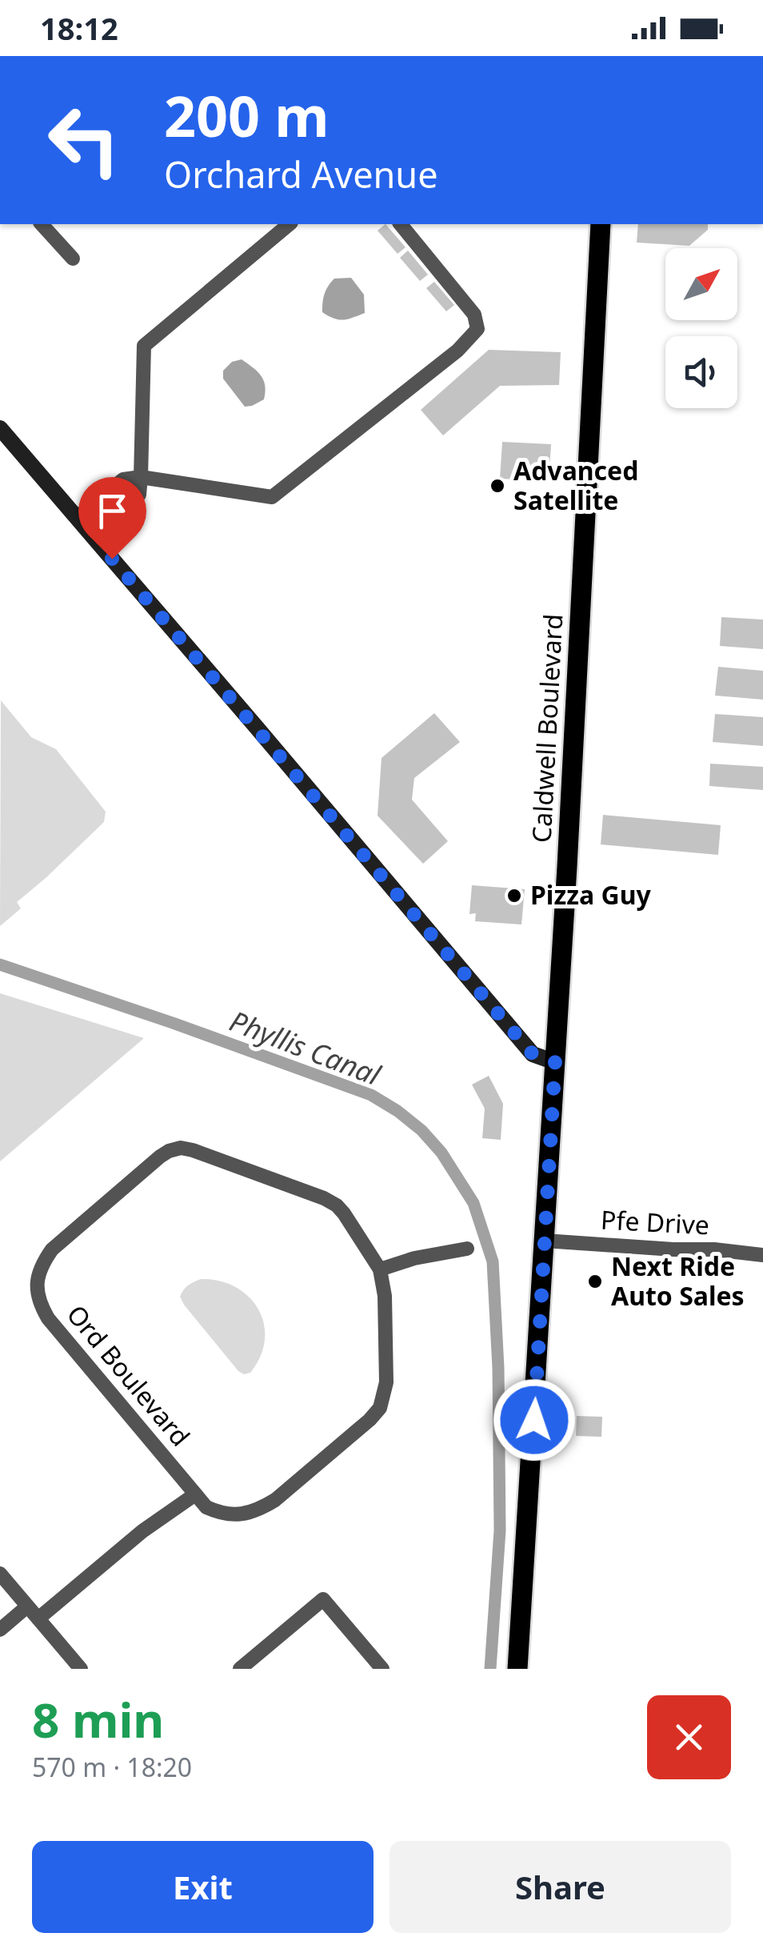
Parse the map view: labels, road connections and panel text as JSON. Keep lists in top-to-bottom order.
{
  "streets": {
    "main road": ["Caldwell Boulevard"],
    "street": ["Pfe Drive", "Ord Boulevard"]
  },
  "crossings": [
    ["Caldwell Boulevard", "Pfe Drive"]
  ],
  "water": ["Phyllis Canal"],
  "places": ["Advanced Satellite", "Pizza Guy", "Next Ride Auto Sales"],
  "north": "top right",
  "page": {
    "status": "18:12",
    "turn": ["200 m", "Orchard Avenue"],
    "heading": ["8 min", "570 m · 18:20"],
    "buttons": ["Exit", "Share"]
  }
}
